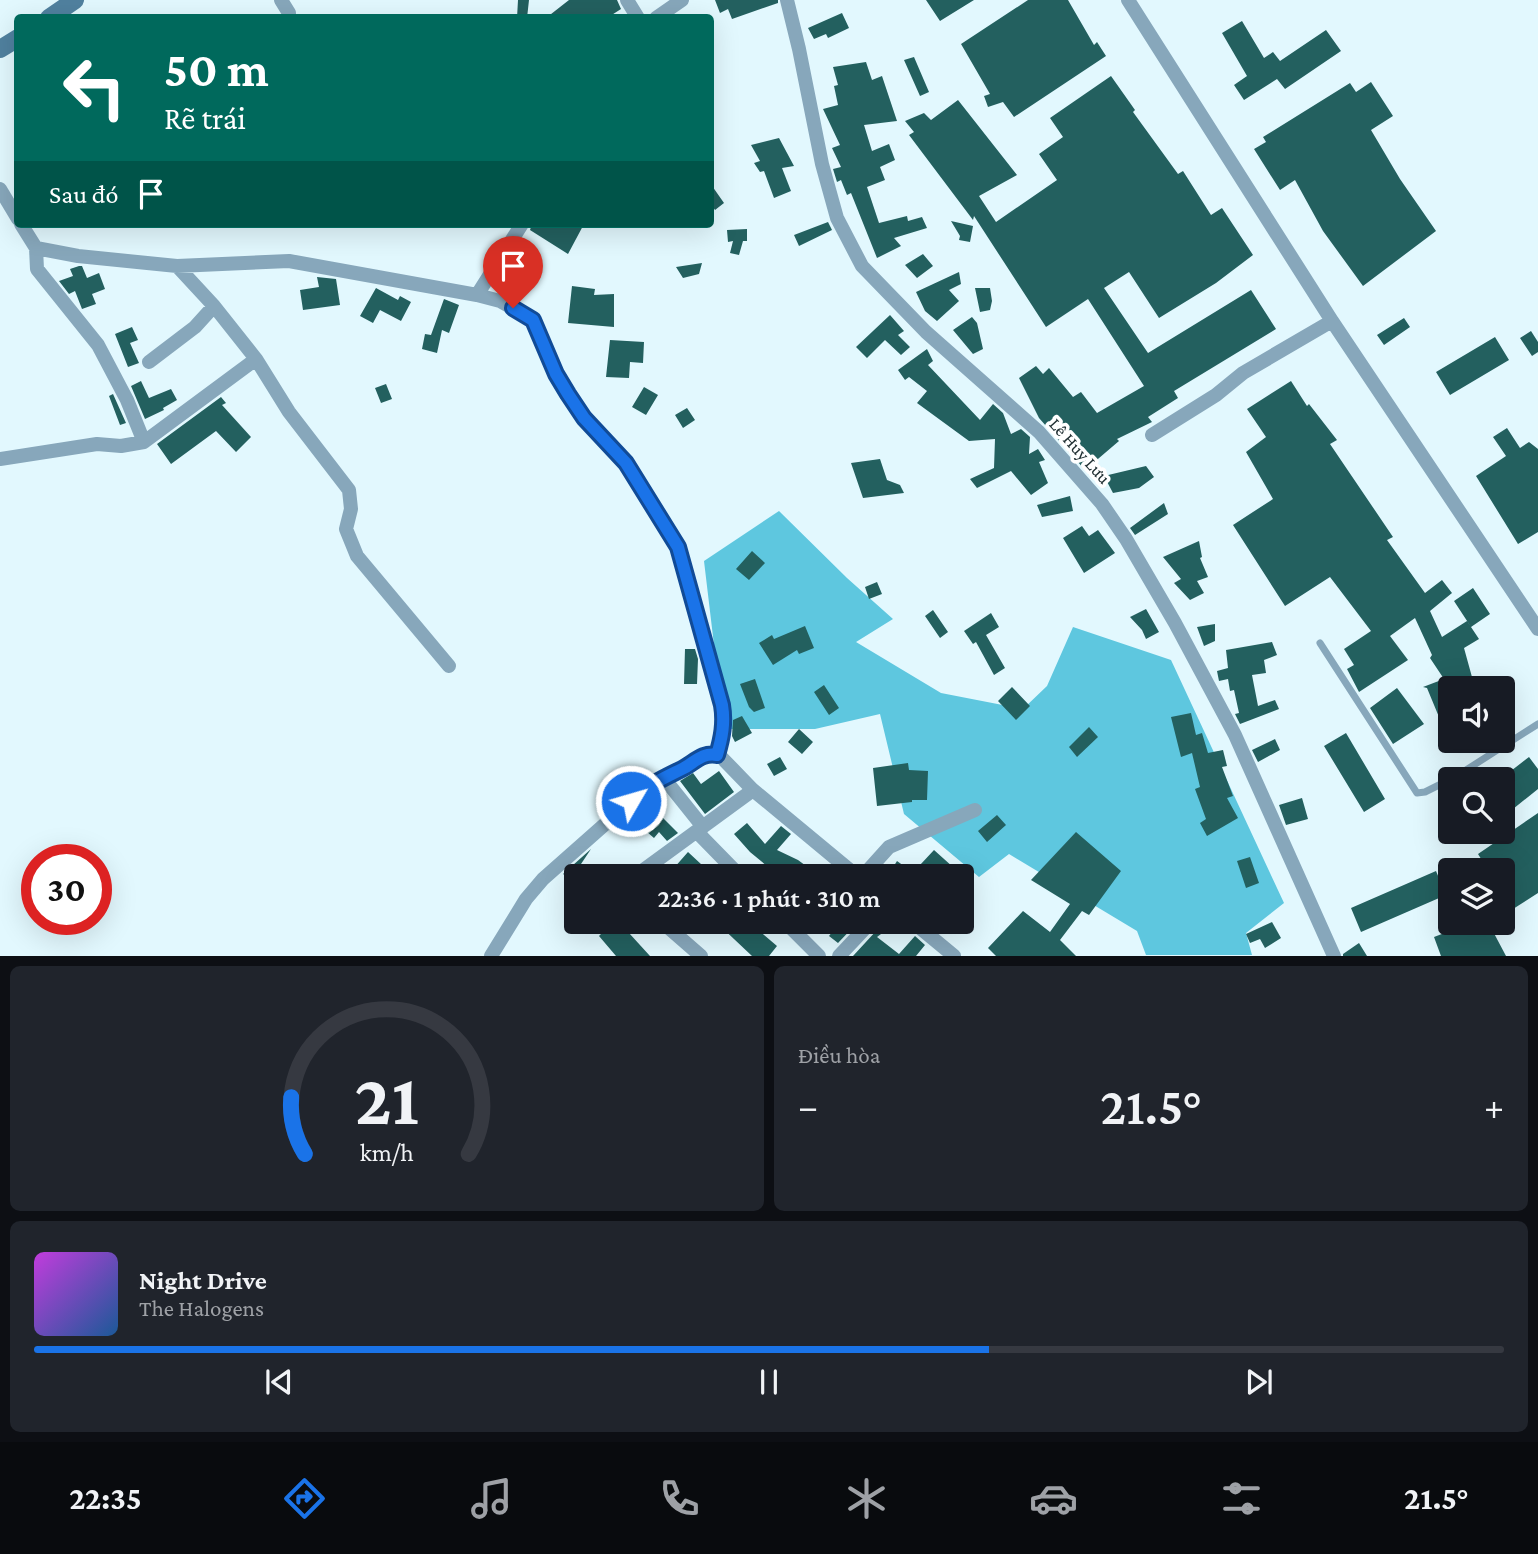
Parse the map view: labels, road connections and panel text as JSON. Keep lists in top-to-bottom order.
{
  "streets": {
    "street": ["Lê Huy Lưu"]
  },
  "page": {
    "turn": ["50 m", "Rẽ trái"],
    "then": "Sau đó",
    "limit": "30",
    "trip": "22:36 · 1 phút · 310 m",
    "tile": "Điều hòa",
    "heat": ["−", "21.5°", "+"],
    "song": ["Night Drive", "The Halogens"],
    "tabs": ["22:35", "21.5°"],
    "gauge": ["21", "km/h"]
  }
}
